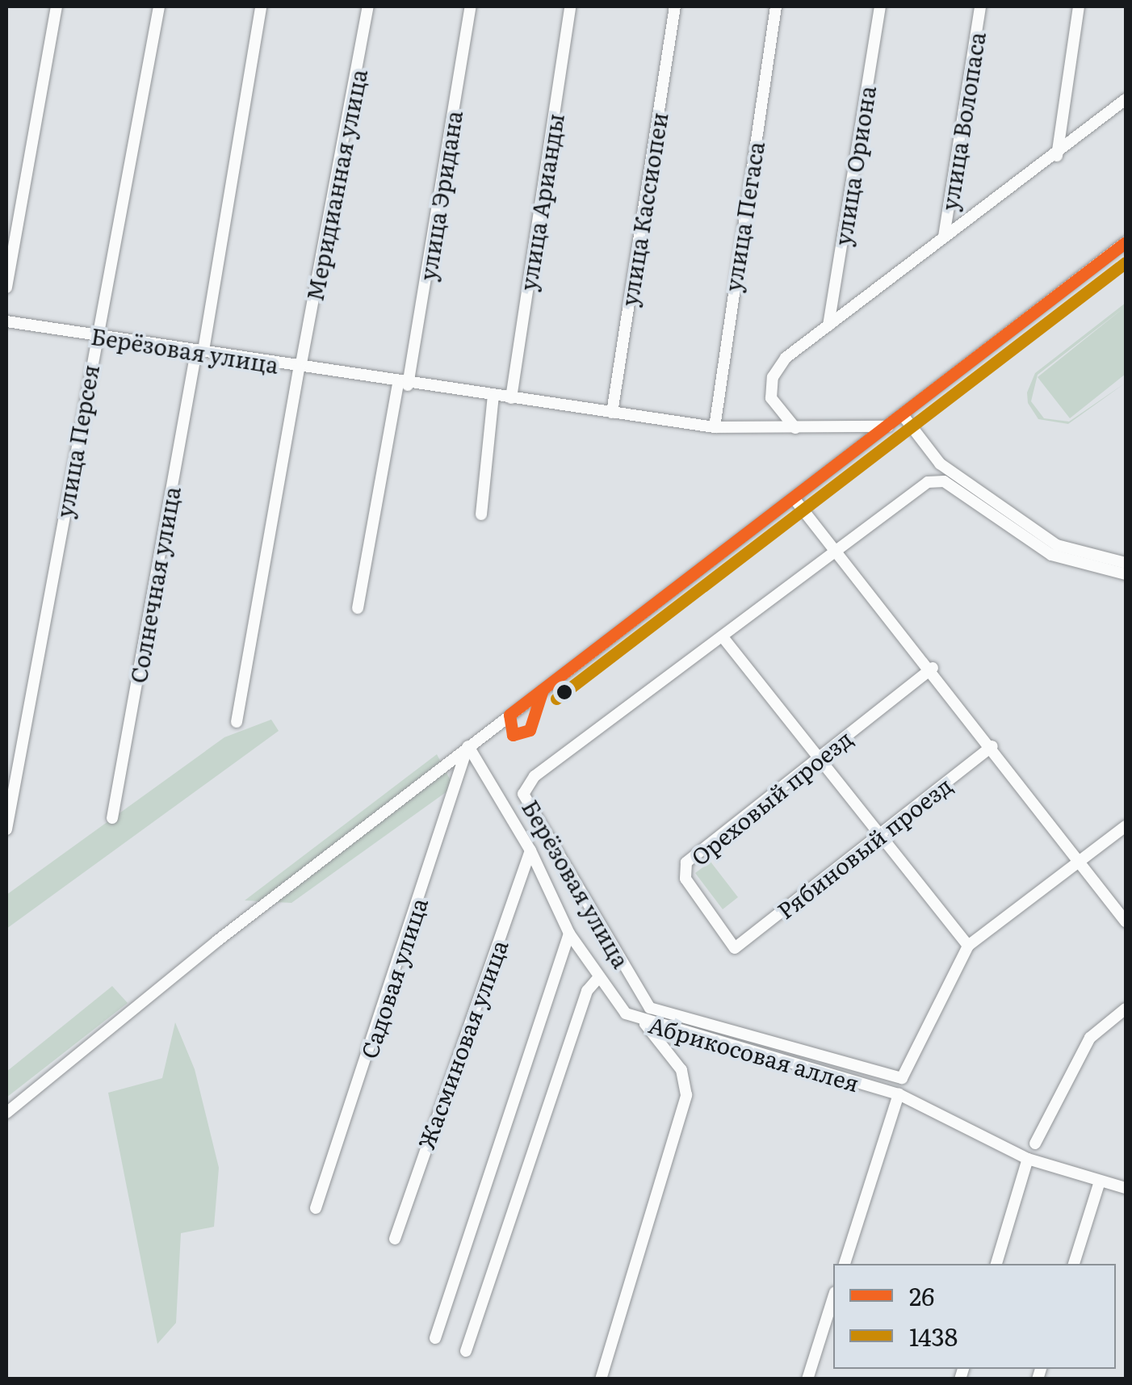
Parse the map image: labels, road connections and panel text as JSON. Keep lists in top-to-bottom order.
{
  "streets": {
    "street": [
      "улица Волопаса",
      "улица Ориона",
      "Меридианная улица",
      "улица Эридана",
      "улица Арианды",
      "улица Кассиопеи",
      "улица Пегаса",
      "Берёзовая улица",
      "улица Персея",
      "Солнечная улица",
      "Ореховый проезд",
      "Рябиновый проезд",
      "Садовая улица",
      "Жасминовая улица",
      "Абрикосовая аллея"
    ]
  },
  "crossings": [
    ["Меридианная улица", "Берёзовая улица"],
    ["улица Эридана", "Берёзовая улица"],
    ["улица Арианды", "Берёзовая улица"],
    ["улица Кассиопеи", "Берёзовая улица"],
    ["улица Пегаса", "Берёзовая улица"],
    ["Берёзовая улица", "улица Персея"],
    ["Берёзовая улица", "Солнечная улица"],
    ["Ореховый проезд", "Рябиновый проезд"],
    ["Садовая улица", "Абрикосовая аллея"],
    ["Жасминовая улица", "Абрикосовая аллея"]
  ],
  "lines": ["transit line 26", "transit line 1438"],
  "legend": ["26", "1438"]
}
